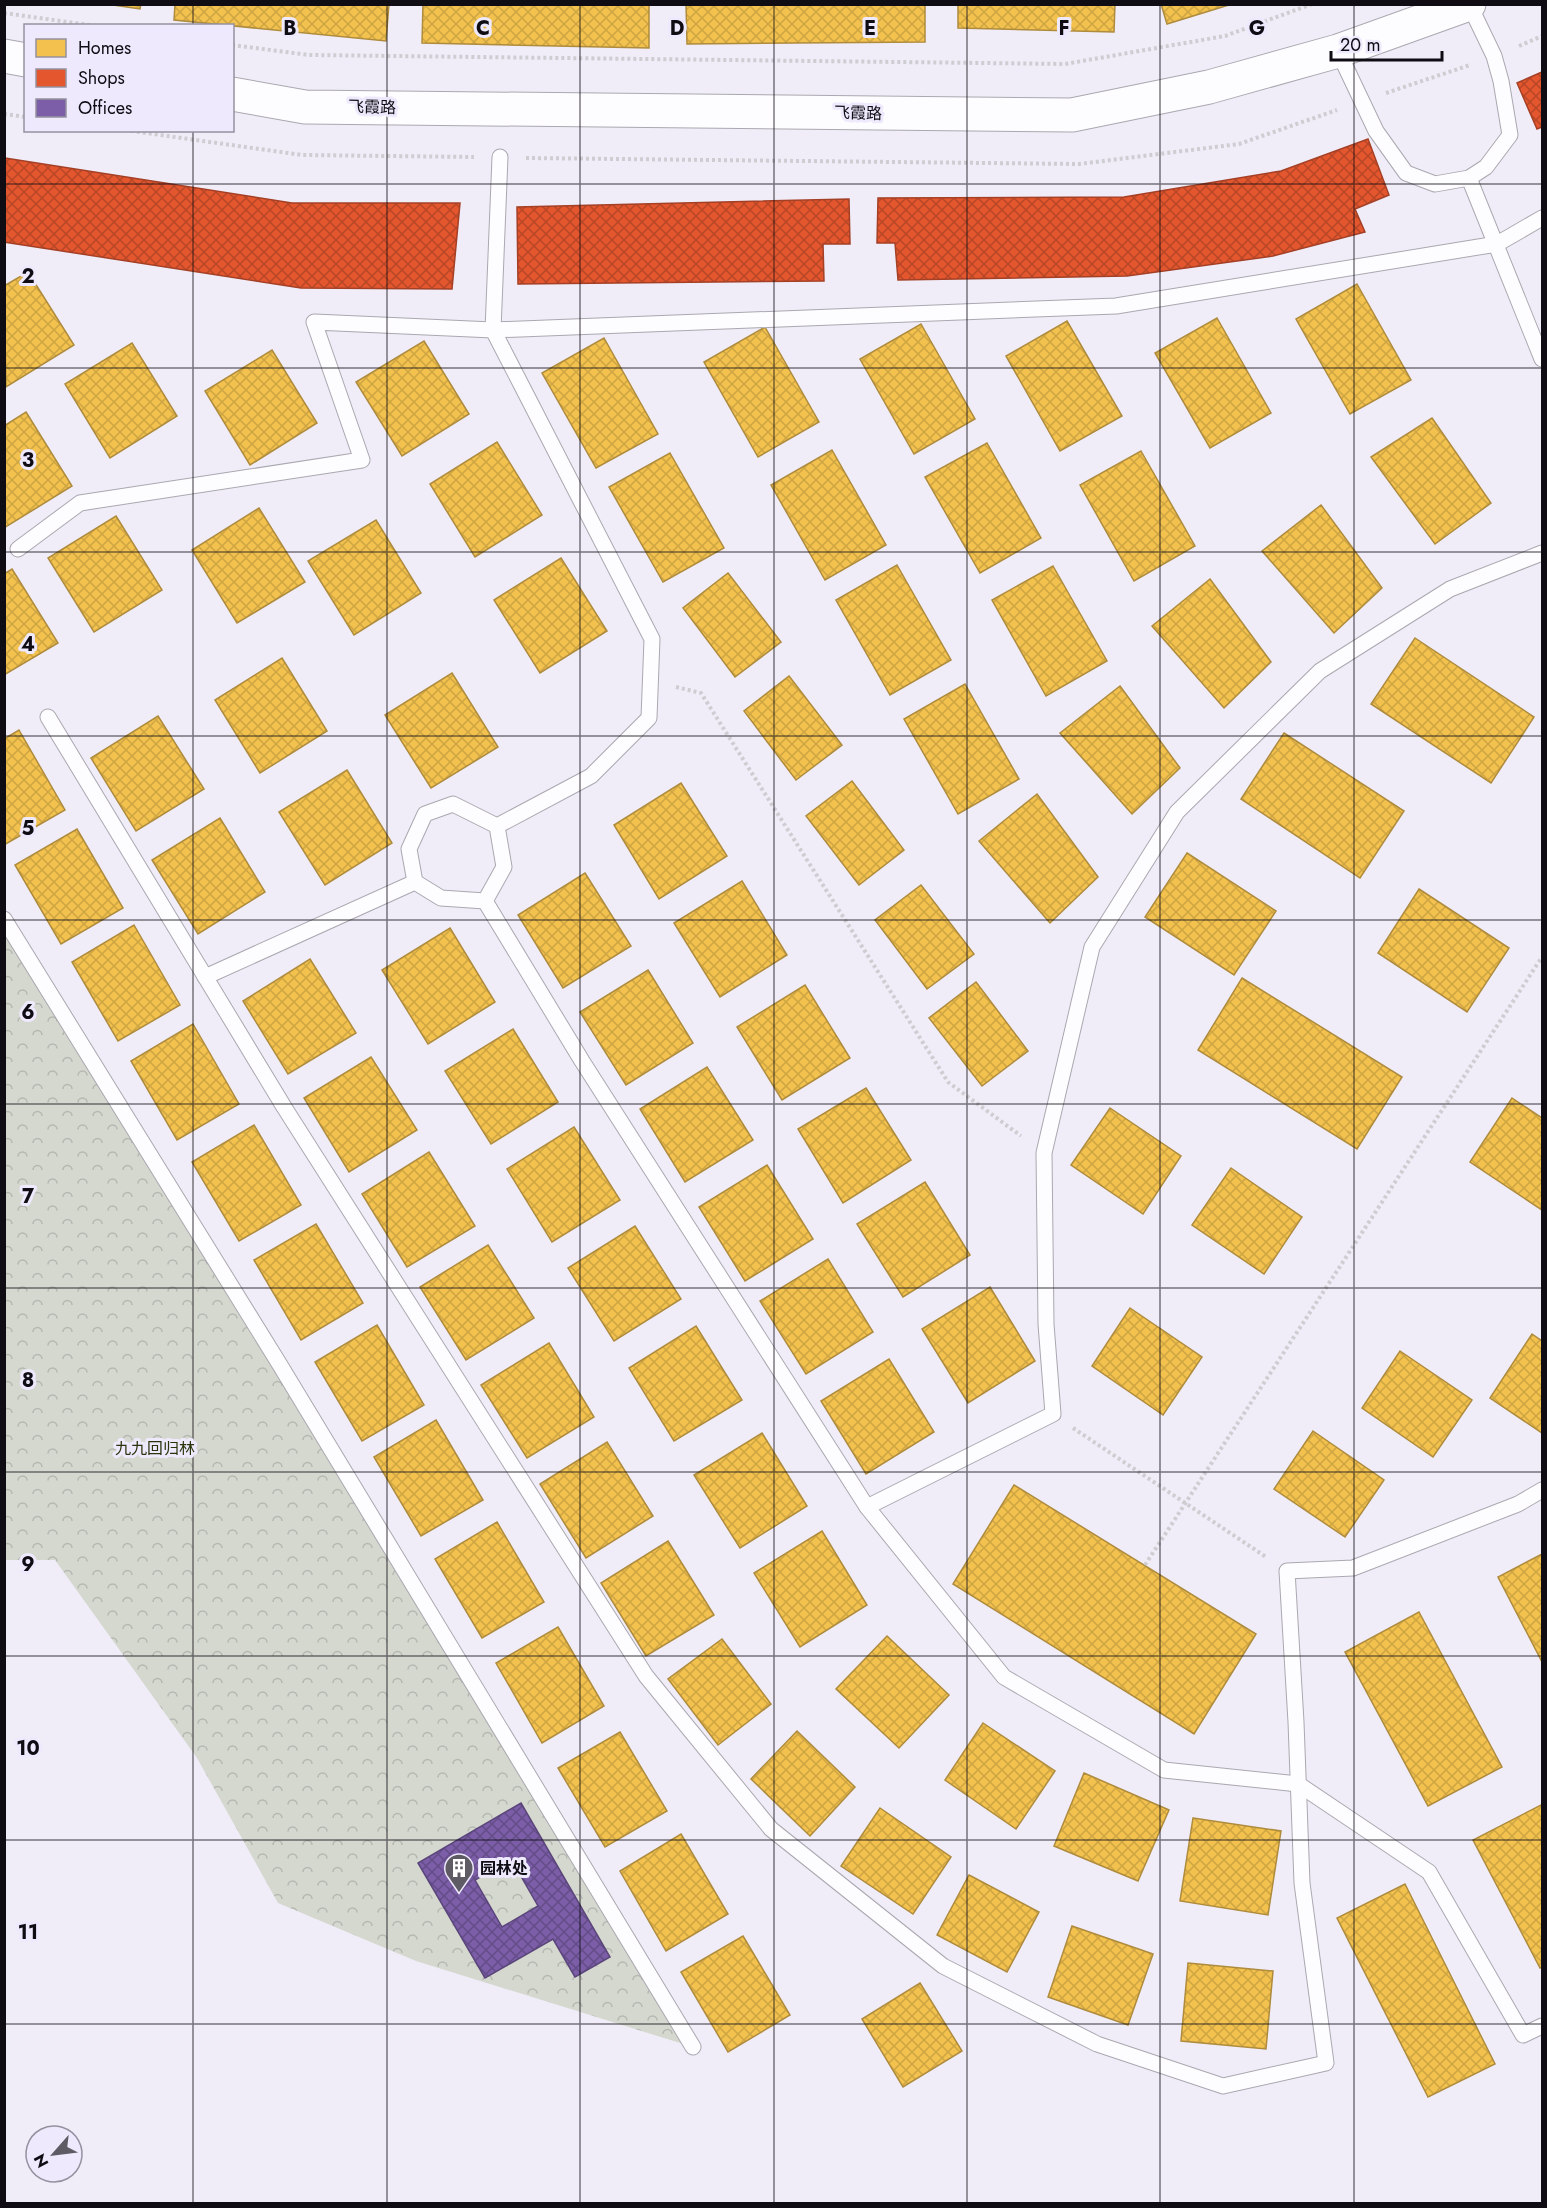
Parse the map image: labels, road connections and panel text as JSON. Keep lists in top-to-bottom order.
{
  "streets": {
    "main road": ["飞霞路"]
  },
  "parks": ["九九回归林"],
  "places": {
    "building": ["园林处"]
  },
  "legend": ["Homes", "Shops", "Offices"],
  "scale_bar": "20 m",
  "north": "bottom left",
  "grid": {
    "columns": [
      "B",
      "C",
      "D",
      "E",
      "F",
      "G"
    ],
    "rows": [
      "2",
      "3",
      "4",
      "5",
      "6",
      "7",
      "8",
      "9",
      "10",
      "11"
    ]
  }
}
